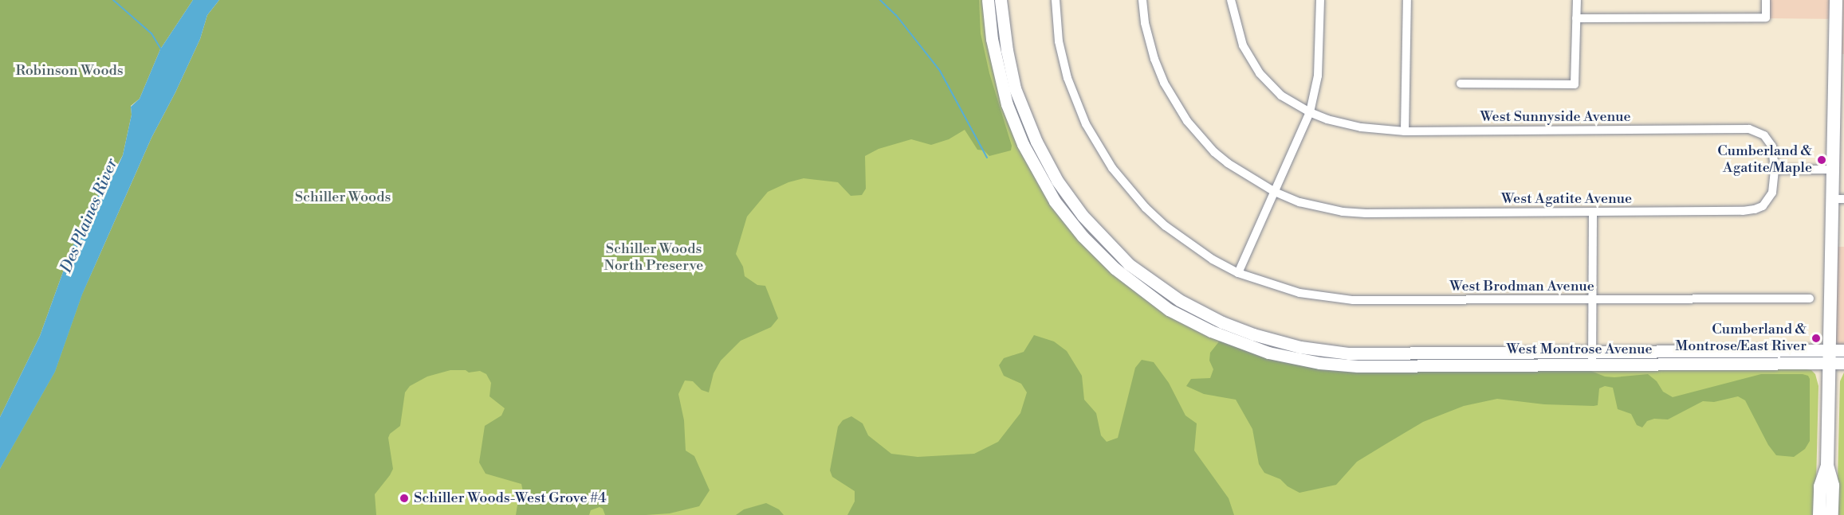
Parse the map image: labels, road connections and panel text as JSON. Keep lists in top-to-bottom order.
{
  "streets": {
    "main road": ["West Montrose Avenue"],
    "street": ["West Sunnyside Avenue", "West Agatite Avenue", "West Brodman Avenue"]
  },
  "crossings": [
    ["West Sunnyside Avenue", "West Agatite Avenue"]
  ],
  "water": ["Des Plaines River"],
  "parks": ["Robinson Woods", "Schiller Woods", "Schiller Woods North Preserve"],
  "places": ["Cumberland & Agatite/Maple", "Cumberland & Montrose/East River", "Schiller Woods-West Grove #4"]
}
